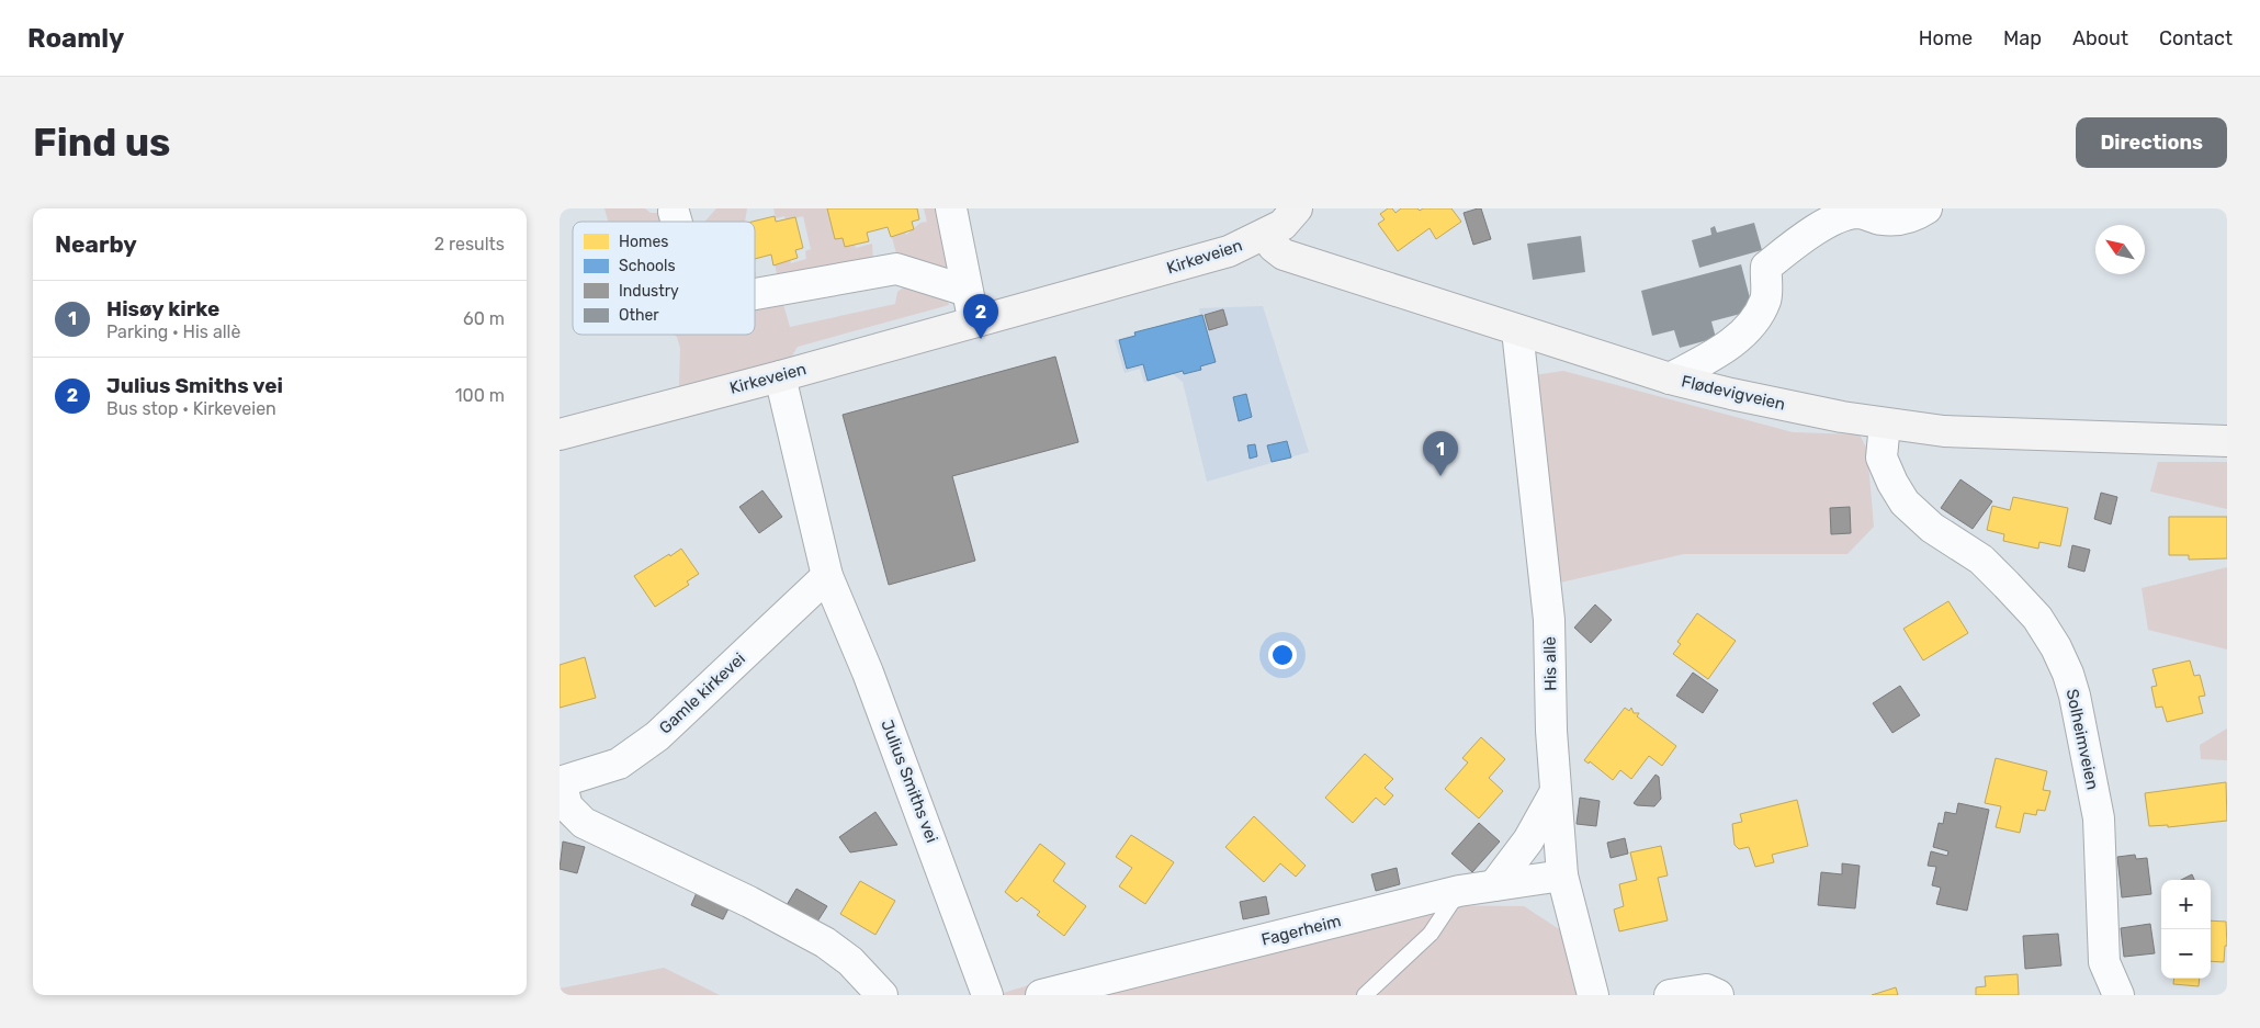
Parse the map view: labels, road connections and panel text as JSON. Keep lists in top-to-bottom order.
{
  "streets": {
    "main road": ["Kirkeveien", "Flødevigveien"],
    "street": [
      "His allè",
      "Gamle kirkevei",
      "Solheimveien",
      "Julius Smiths vei",
      "Fagerheim"
    ]
  },
  "crossings": [
    ["Kirkeveien", "Flødevigveien"],
    ["Kirkeveien", "Julius Smiths vei"],
    ["Flødevigveien", "His allè"],
    ["Flødevigveien", "Solheimveien"],
    ["His allè", "Fagerheim"],
    ["Gamle kirkevei", "Julius Smiths vei"]
  ],
  "legend": [
    "Homes",
    "Schools",
    "Industry",
    "Other"
  ],
  "north": "top left",
  "page": {
    "header": "Roamly",
    "nav": [
      "Home",
      "Map",
      "About",
      "Contact"
    ],
    "buttons": "Directions",
    "title": "Find us",
    "heading": ["Nearby", "2 results"],
    "list": [
      {
        "mark": "1",
        "name": "Hisøy kirke",
        "note": "Parking · His allè",
        "value": "60 m"
      },
      {
        "mark": "2",
        "name": "Julius Smiths vei",
        "note": "Bus stop · Kirkeveien",
        "value": "100 m"
      }
    ],
    "pins": ["2", "1"],
    "map_buttons": ["+", "−"]
  }
}
